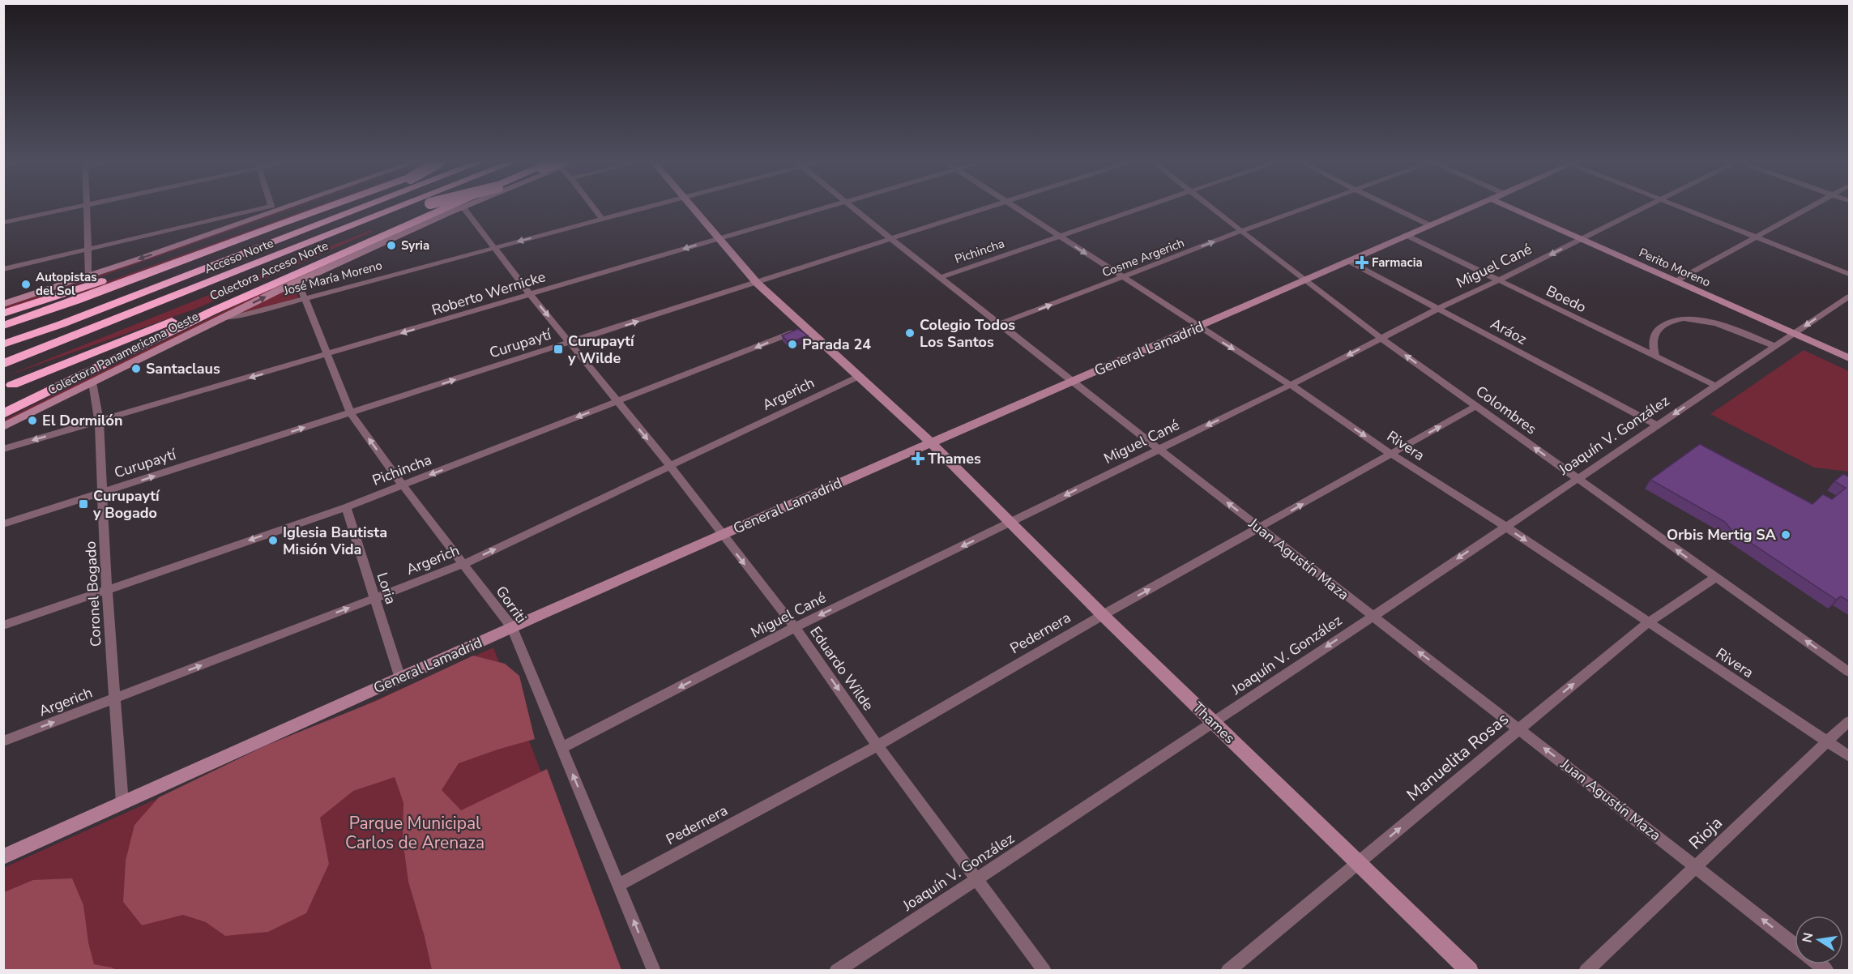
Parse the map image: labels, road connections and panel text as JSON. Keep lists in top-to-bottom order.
{
  "streets": {
    "highway": ["Acceso Norte", "Colectora Acceso Norte"],
    "street": [
      "Pichincha",
      "Cosme Argerich",
      "Miguel Cané",
      "Perito Moreno",
      "José María Moreno",
      "Roberto Wernicke",
      "Boedo",
      "Aráoz",
      "Curupaytí",
      "General Lamadrid",
      "Colectora Panamericana Oeste",
      "Argerich",
      "Colombres",
      "Joaquín V. González",
      "Rivera",
      "Juan Agustín Maza",
      "Loria",
      "Coronel Bogado",
      "Gorriti",
      "Pedernera",
      "Eduardo Wilde",
      "Thames",
      "Manuelita Rosas",
      "Rioja"
    ]
  },
  "crossings": [
    ["Pichincha", "Rivera"],
    ["Pichincha", "Juan Agustín Maza"],
    ["Pichincha", "Loria"],
    ["Pichincha", "Coronel Bogado"],
    ["Pichincha", "Gorriti"],
    ["Pichincha", "Eduardo Wilde"],
    ["Pichincha", "Thames"],
    ["Cosme Argerich", "Colombres"],
    ["Cosme Argerich", "Rivera"],
    ["Cosme Argerich", "Juan Agustín Maza"],
    ["Miguel Cané", "Perito Moreno"],
    ["Miguel Cané", "Boedo"],
    ["Miguel Cané", "Aráoz"],
    ["Miguel Cané", "Colombres"],
    ["Miguel Cané", "Rivera"],
    ["Miguel Cané", "Juan Agustín Maza"],
    ["Miguel Cané", "Gorriti"],
    ["Miguel Cané", "Eduardo Wilde"],
    ["Miguel Cané", "Thames"],
    ["Perito Moreno", "Joaquín V. González"],
    ["José María Moreno", "Colectora Panamericana Oeste"],
    ["José María Moreno", "Gorriti"],
    ["José María Moreno", "Eduardo Wilde"],
    ["Roberto Wernicke", "Coronel Bogado"],
    ["Roberto Wernicke", "Gorriti"],
    ["Roberto Wernicke", "Eduardo Wilde"],
    ["Roberto Wernicke", "Thames"],
    ["Boedo", "General Lamadrid"],
    ["Boedo", "Joaquín V. González"],
    ["Aráoz", "General Lamadrid"],
    ["Aráoz", "Joaquín V. González"],
    ["Curupaytí", "Juan Agustín Maza"],
    ["Curupaytí", "Coronel Bogado"],
    ["Curupaytí", "Gorriti"],
    ["Curupaytí", "Eduardo Wilde"],
    ["Curupaytí", "Thames"],
    ["General Lamadrid", "Colombres"],
    ["General Lamadrid", "Rivera"],
    ["General Lamadrid", "Juan Agustín Maza"],
    ["General Lamadrid", "Loria"],
    ["General Lamadrid", "Coronel Bogado"],
    ["General Lamadrid", "Gorriti"],
    ["General Lamadrid", "Eduardo Wilde"],
    ["General Lamadrid", "Thames"],
    ["Colectora Panamericana Oeste", "Coronel Bogado"],
    ["Colectora Panamericana Oeste", "Gorriti"],
    ["Argerich", "Loria"],
    ["Argerich", "Coronel Bogado"],
    ["Argerich", "Gorriti"],
    ["Argerich", "Eduardo Wilde"],
    ["Argerich", "Thames"],
    ["Colombres", "Joaquín V. González"],
    ["Colombres", "Pedernera"],
    ["Colombres", "Manuelita Rosas"],
    ["Joaquín V. González", "Rivera"],
    ["Joaquín V. González", "Juan Agustín Maza"],
    ["Joaquín V. González", "Eduardo Wilde"],
    ["Joaquín V. González", "Thames"],
    ["Rivera", "Pedernera"],
    ["Rivera", "Manuelita Rosas"],
    ["Rivera", "Rioja"],
    ["Juan Agustín Maza", "Pedernera"],
    ["Juan Agustín Maza", "Manuelita Rosas"],
    ["Juan Agustín Maza", "Rioja"],
    ["Gorriti", "Pedernera"],
    ["Pedernera", "Eduardo Wilde"],
    ["Pedernera", "Thames"],
    ["Thames", "Manuelita Rosas"]
  ],
  "one_way": [
    "Pichincha",
    "Cosme Argerich",
    "Miguel Cané",
    "Roberto Wernicke",
    "Curupaytí",
    "Argerich",
    "Colombres",
    "Joaquín V. González",
    "Rivera",
    "Juan Agustín Maza",
    "Gorriti",
    "Pedernera",
    "Eduardo Wilde",
    "Manuelita Rosas"
  ],
  "parks": ["Parque Municipal Carlos de Arenaza"],
  "places": {
    "other": [
      "Syria",
      "Autopistas del Sol",
      "Colegio Todos Los Santos",
      "Parada 24",
      "Santaclaus",
      "El Dormilón",
      "Orbis Mertig SA",
      "Iglesia Bautista Misión Vida"
    ],
    "health": ["Farmacia", "Thames"],
    "transit": ["Curupaytí y Wilde", "Curupaytí y Bogado"]
  },
  "north": "left"
}
